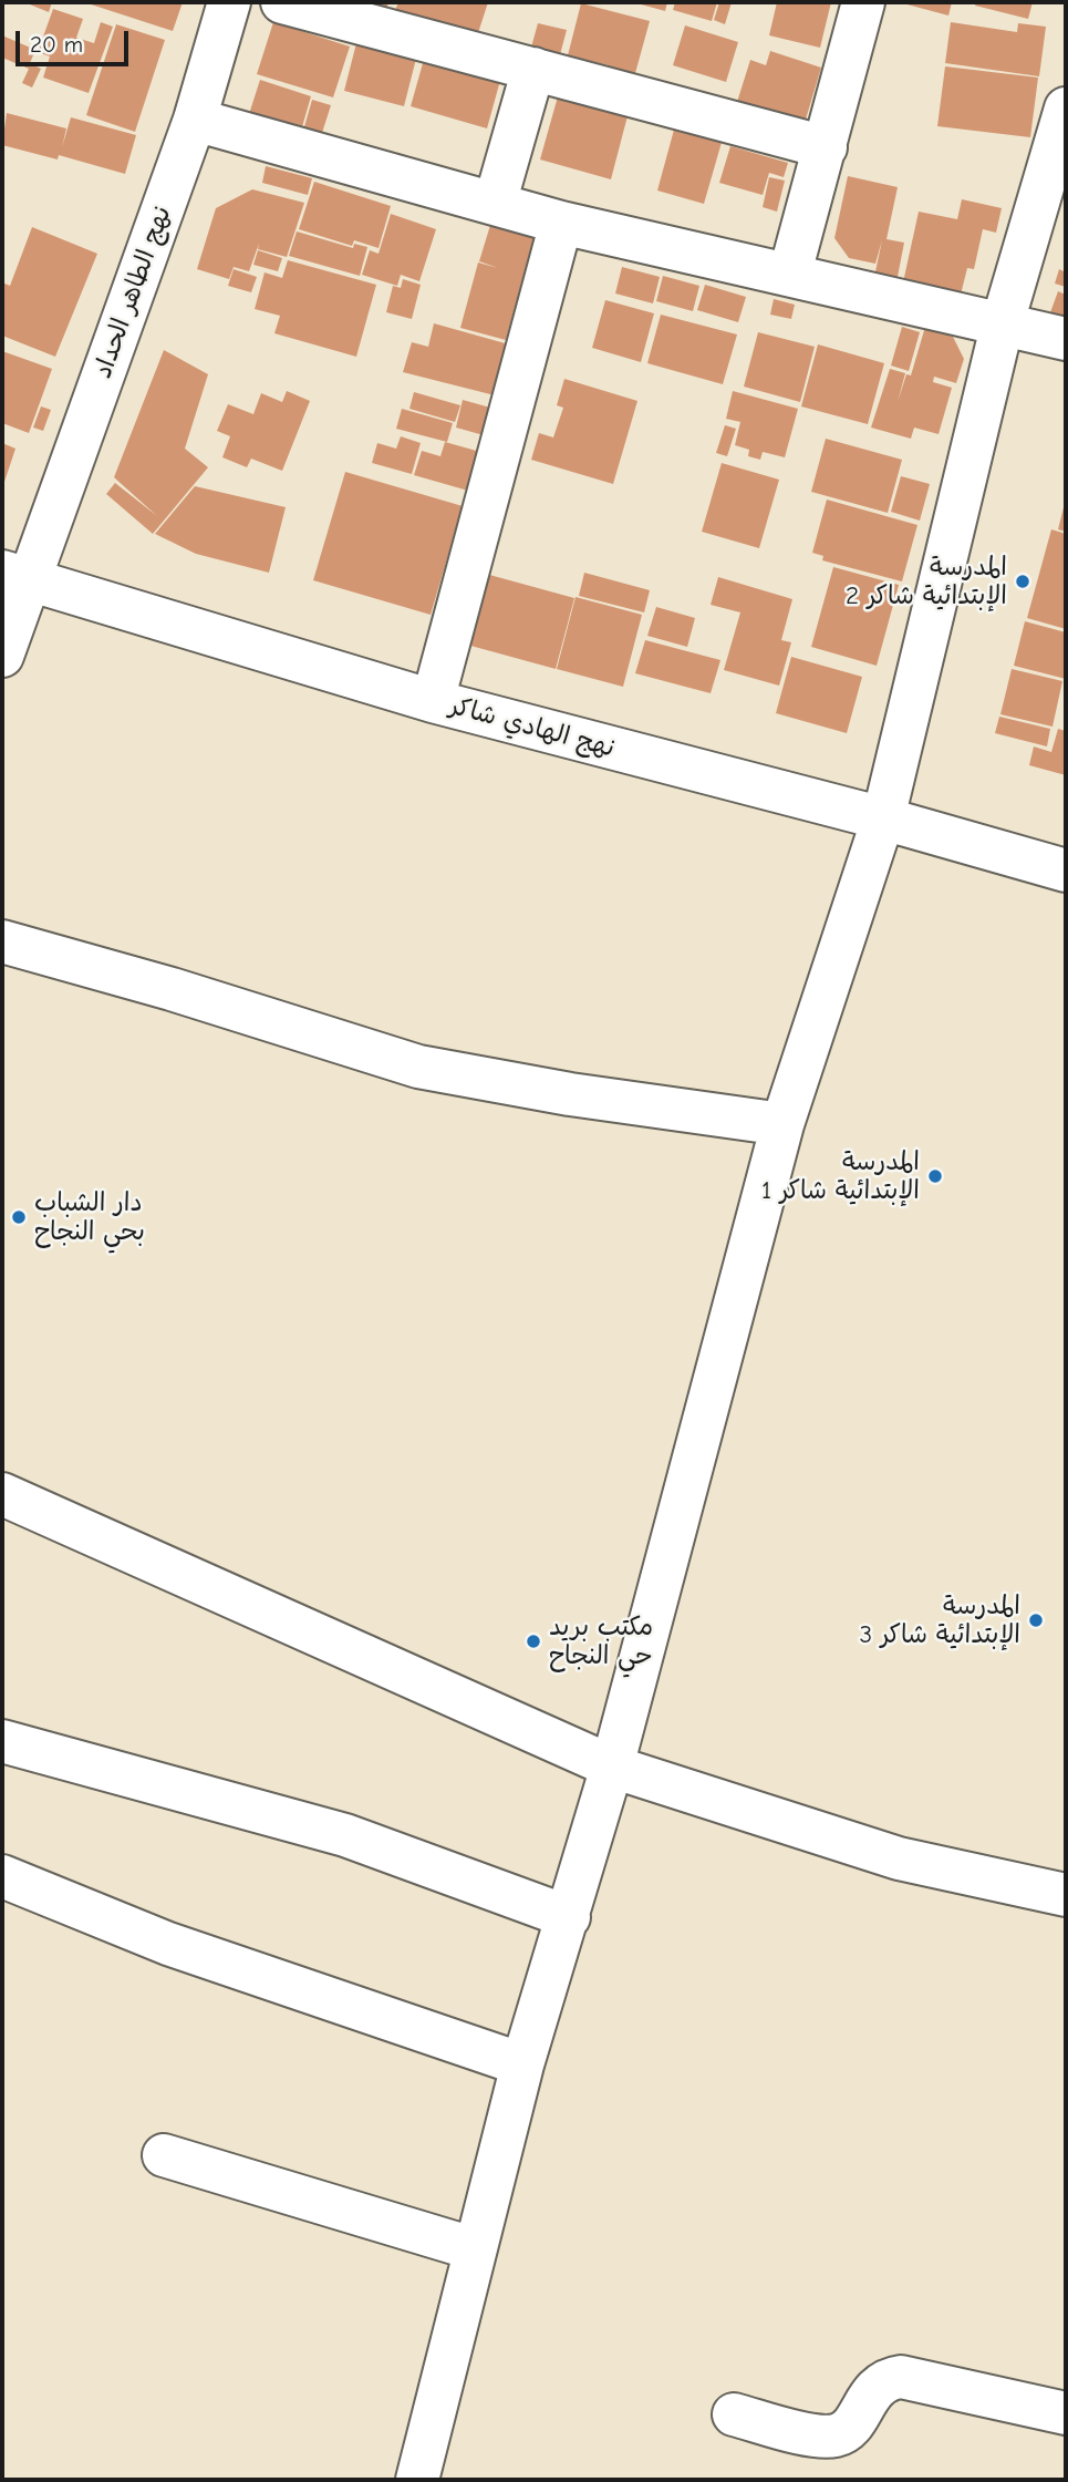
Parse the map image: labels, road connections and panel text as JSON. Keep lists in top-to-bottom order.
{
  "streets": {
    "street": ["نهج الطاهر الحداد", "نهج الهادي شاكر"]
  },
  "crossings": [
    ["نهج الطاهر الحداد", "نهج الهادي شاكر"]
  ],
  "places": [
    "المدرسة الإبتدائية شاكر 2",
    "المدرسة الإبتدائية شاكر 1",
    "دار الشباب بحي النجاح",
    "المدرسة الإبتدائية شاكر 3",
    "مكتب بريد حي النجاح"
  ],
  "scale_bar": "20 m"
}
